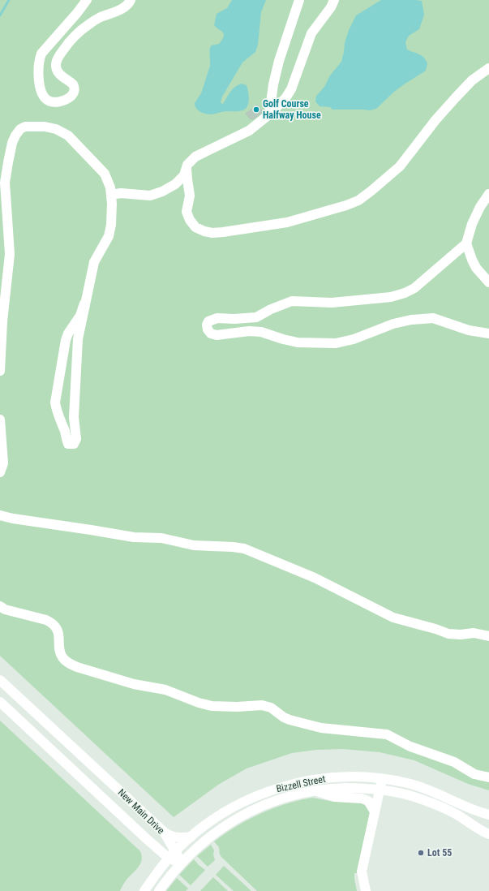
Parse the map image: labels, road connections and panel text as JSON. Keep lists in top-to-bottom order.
{
  "streets": {
    "street": ["Bizzell Street", "New Main Drive"]
  },
  "crossings": [
    ["Bizzell Street", "New Main Drive"]
  ],
  "places": ["Golf Course Halfway House", "Lot 55"]
}
